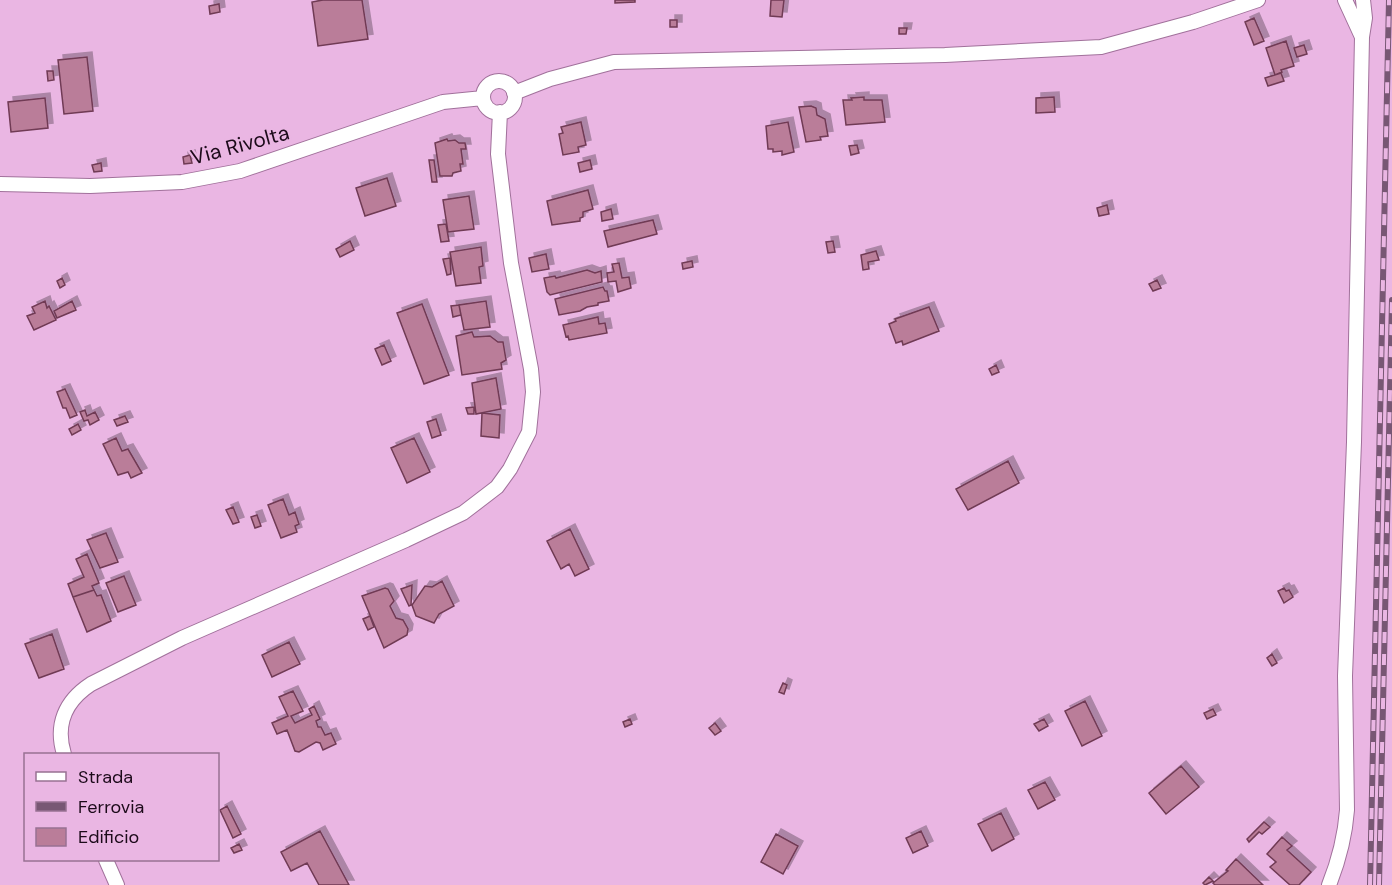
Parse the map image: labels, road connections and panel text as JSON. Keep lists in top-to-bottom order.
{
  "streets": {
    "street": ["Via Rivolta"]
  },
  "legend": ["Strada", "Ferrovia", "Edificio"]
}
